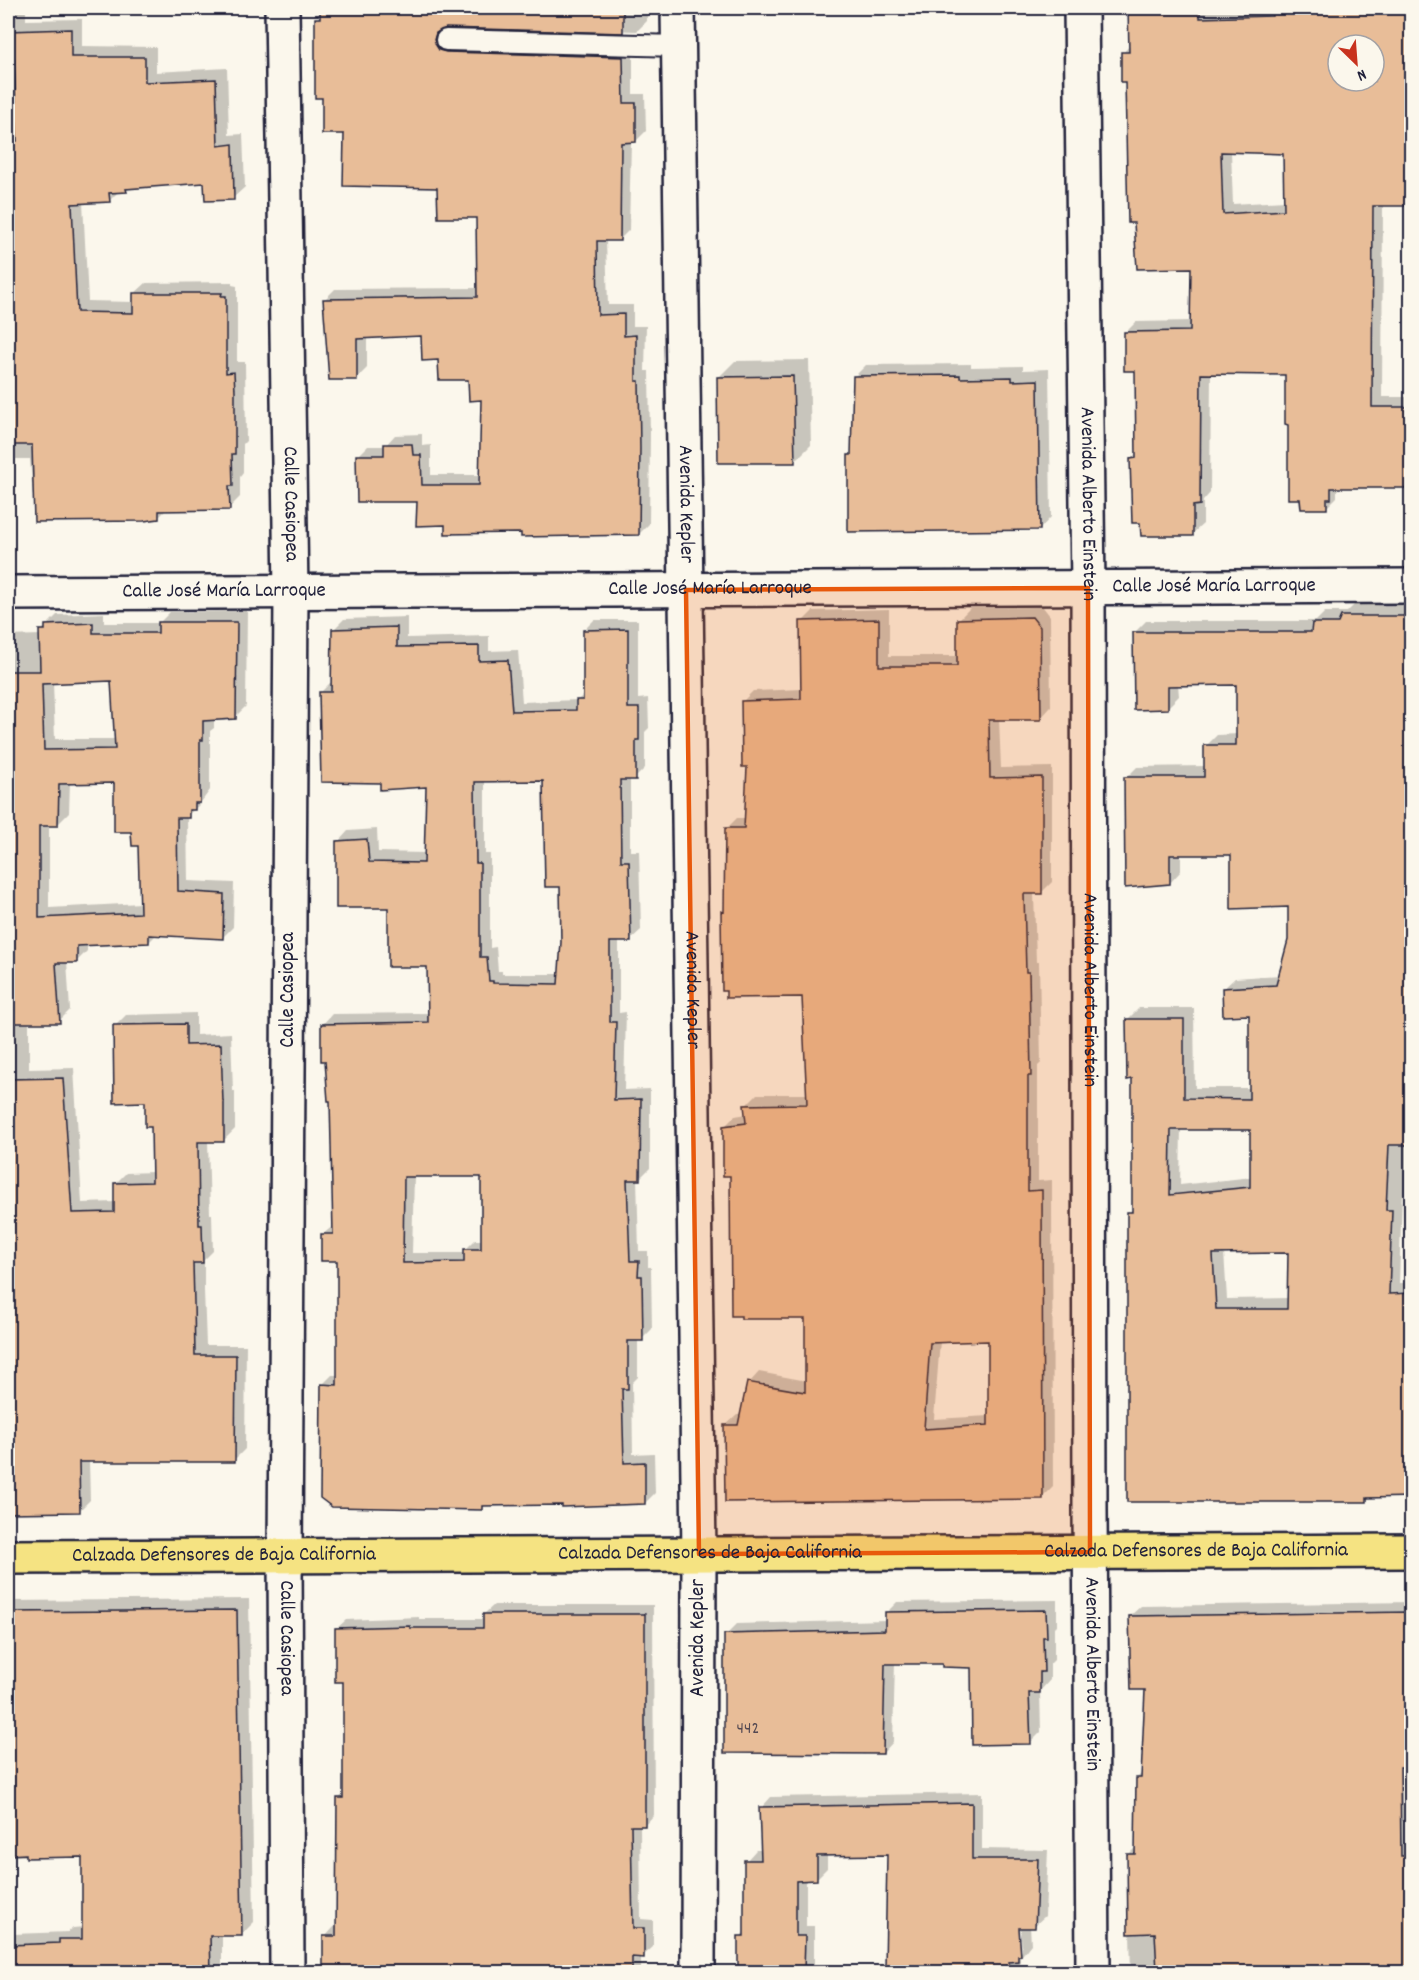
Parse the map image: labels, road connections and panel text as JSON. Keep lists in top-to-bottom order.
{
  "streets": {
    "main road": ["Calzada Defensores de Baja California"],
    "street": [
      "Calle Casiopea",
      "Avenida Kepler",
      "Avenida Alberto Einstein",
      "Calle José María Larroque"
    ]
  },
  "crossings": [
    ["Calle Casiopea", "Calle José María Larroque"],
    ["Calle Casiopea", "Calzada Defensores de Baja California"],
    ["Avenida Kepler", "Calle José María Larroque"],
    ["Avenida Kepler", "Calzada Defensores de Baja California"],
    ["Avenida Alberto Einstein", "Calle José María Larroque"],
    ["Avenida Alberto Einstein", "Calzada Defensores de Baja California"]
  ],
  "house_numbers": ["442"],
  "north": "bottom right"
}
